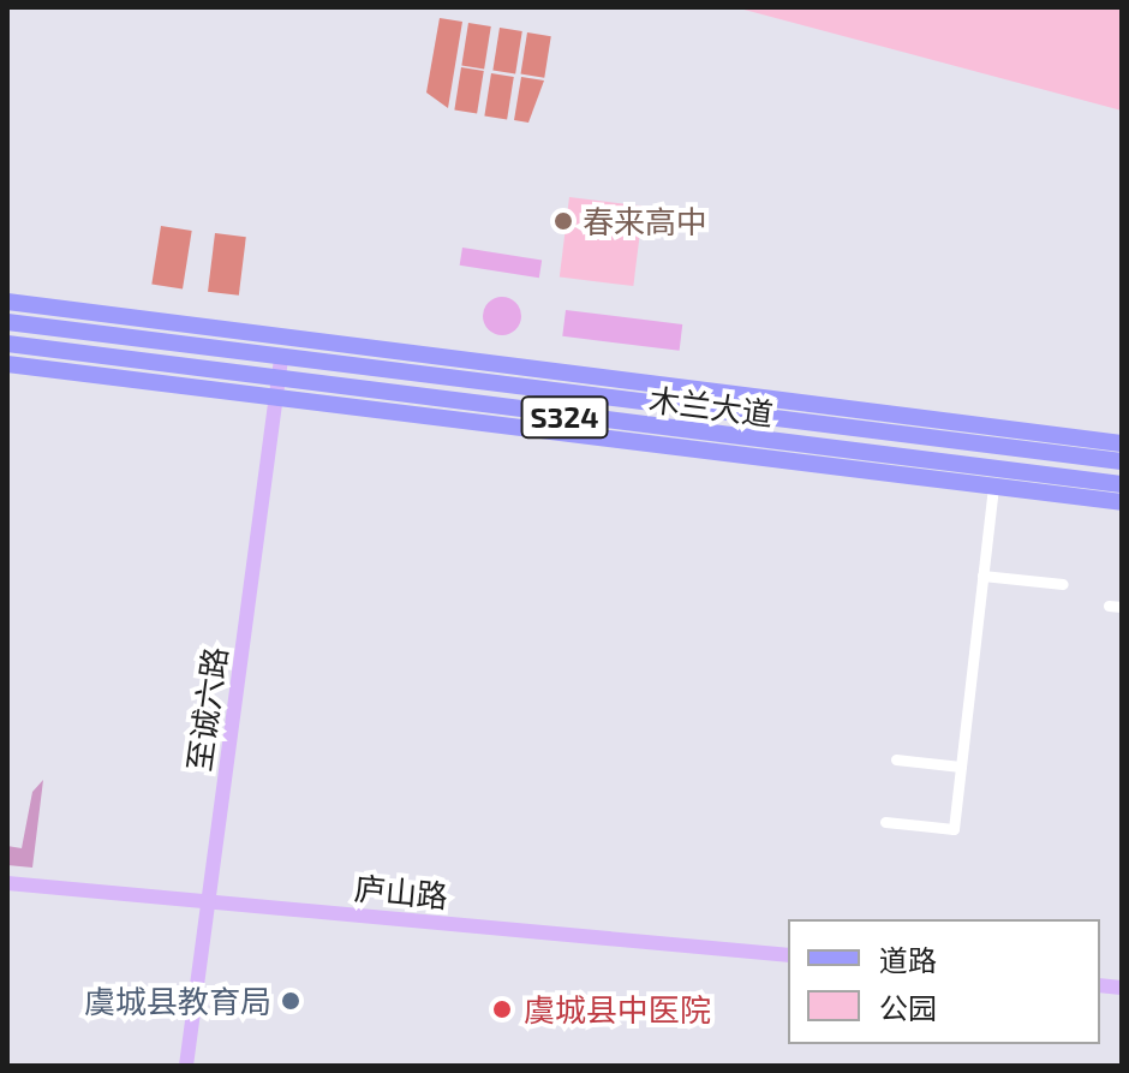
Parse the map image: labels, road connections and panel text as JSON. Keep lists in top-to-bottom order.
{
  "streets": {
    "main road": ["木兰大道", "S324"],
    "street": ["至诚六路", "庐山路"]
  },
  "crossings": [
    ["木兰大道", "至诚六路"],
    ["至诚六路", "庐山路"]
  ],
  "places": ["春来高中", "虞城县教育局", "虞城县中医院"],
  "legend": ["道路", "公园"]
}
